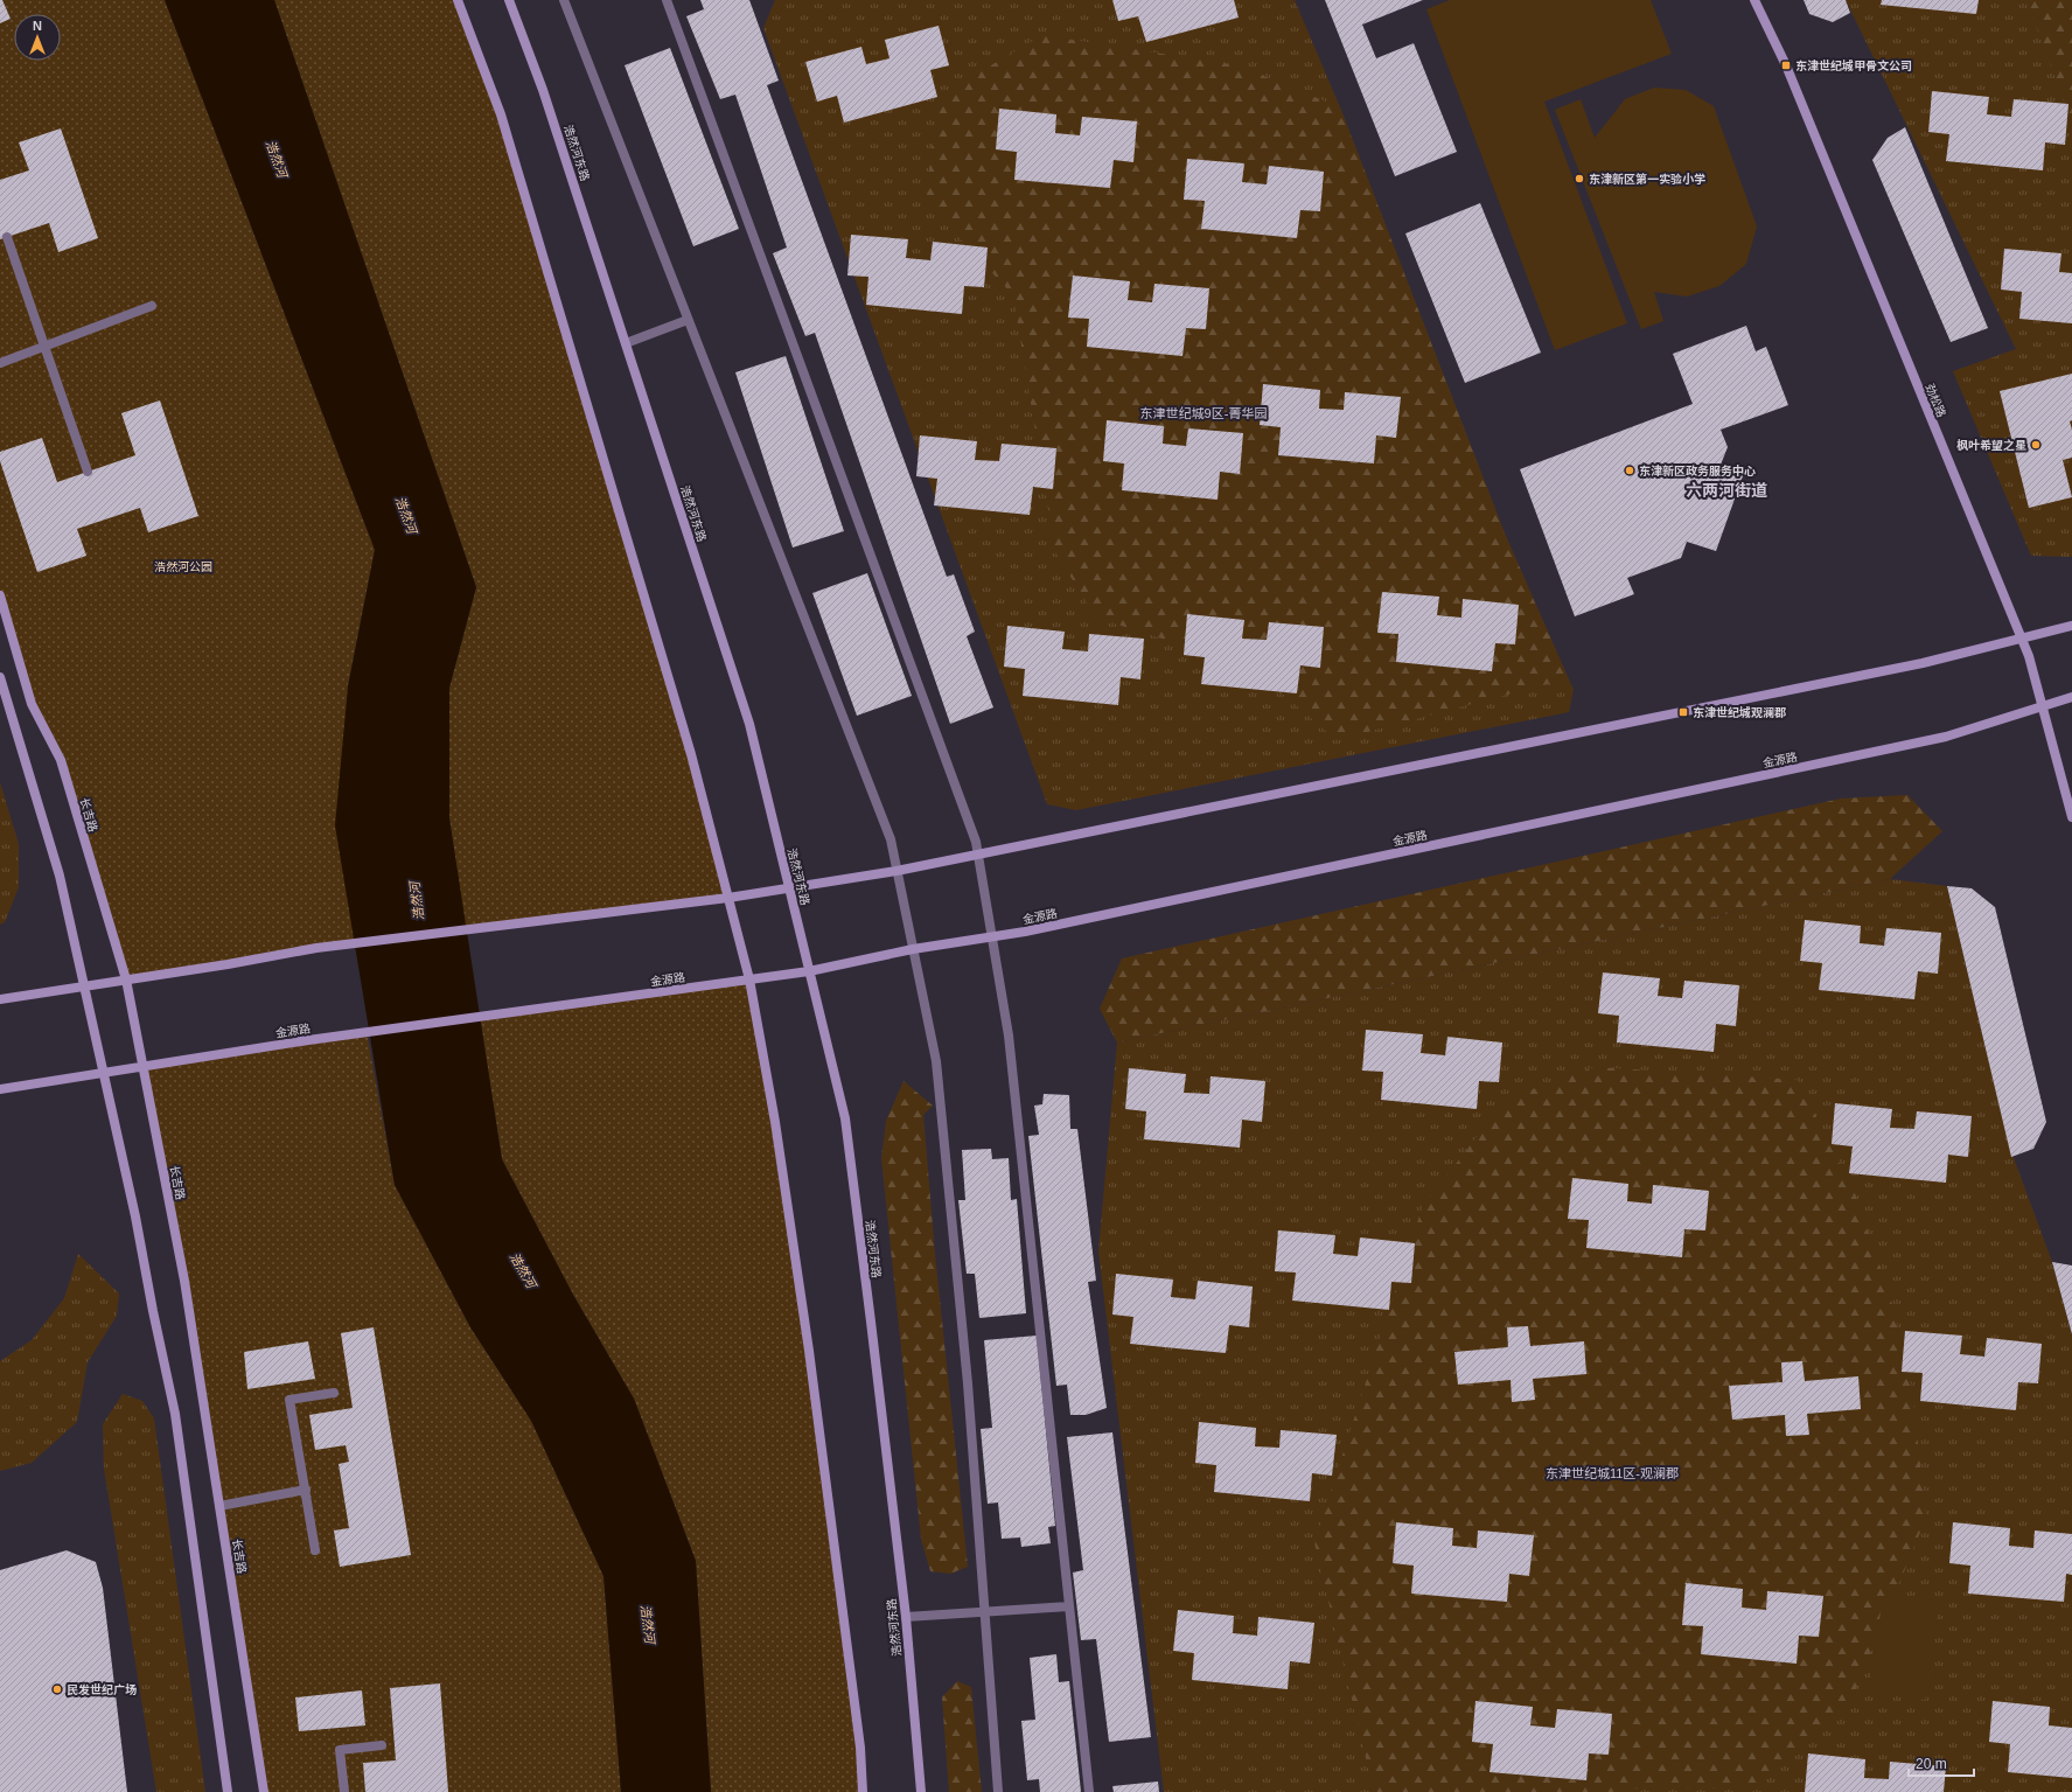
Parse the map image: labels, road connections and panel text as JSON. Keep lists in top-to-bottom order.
{
  "streets": {
    "main road": [
      "浩然河东路",
      "劲松路",
      "金源路",
      "长吉路"
    ]
  },
  "crossings": [
    ["浩然河东路", "金源路"],
    ["劲松路", "金源路"],
    ["金源路", "长吉路"]
  ],
  "districts": ["东津世纪城9区-菁华园", "六两河街道", "东津世纪城11区-观澜郡"],
  "water": ["浩然河"],
  "parks": ["浩然河公园"],
  "places": {
    "transit": ["东津世纪城甲骨文公司", "东津世纪城观澜郡"],
    "other": [
      "东津新区第一实验小学",
      "枫叶希望之星",
      "东津新区政务服务中心",
      "民发世纪广场"
    ]
  },
  "scale_bar": "20 m",
  "north": "top"
}
